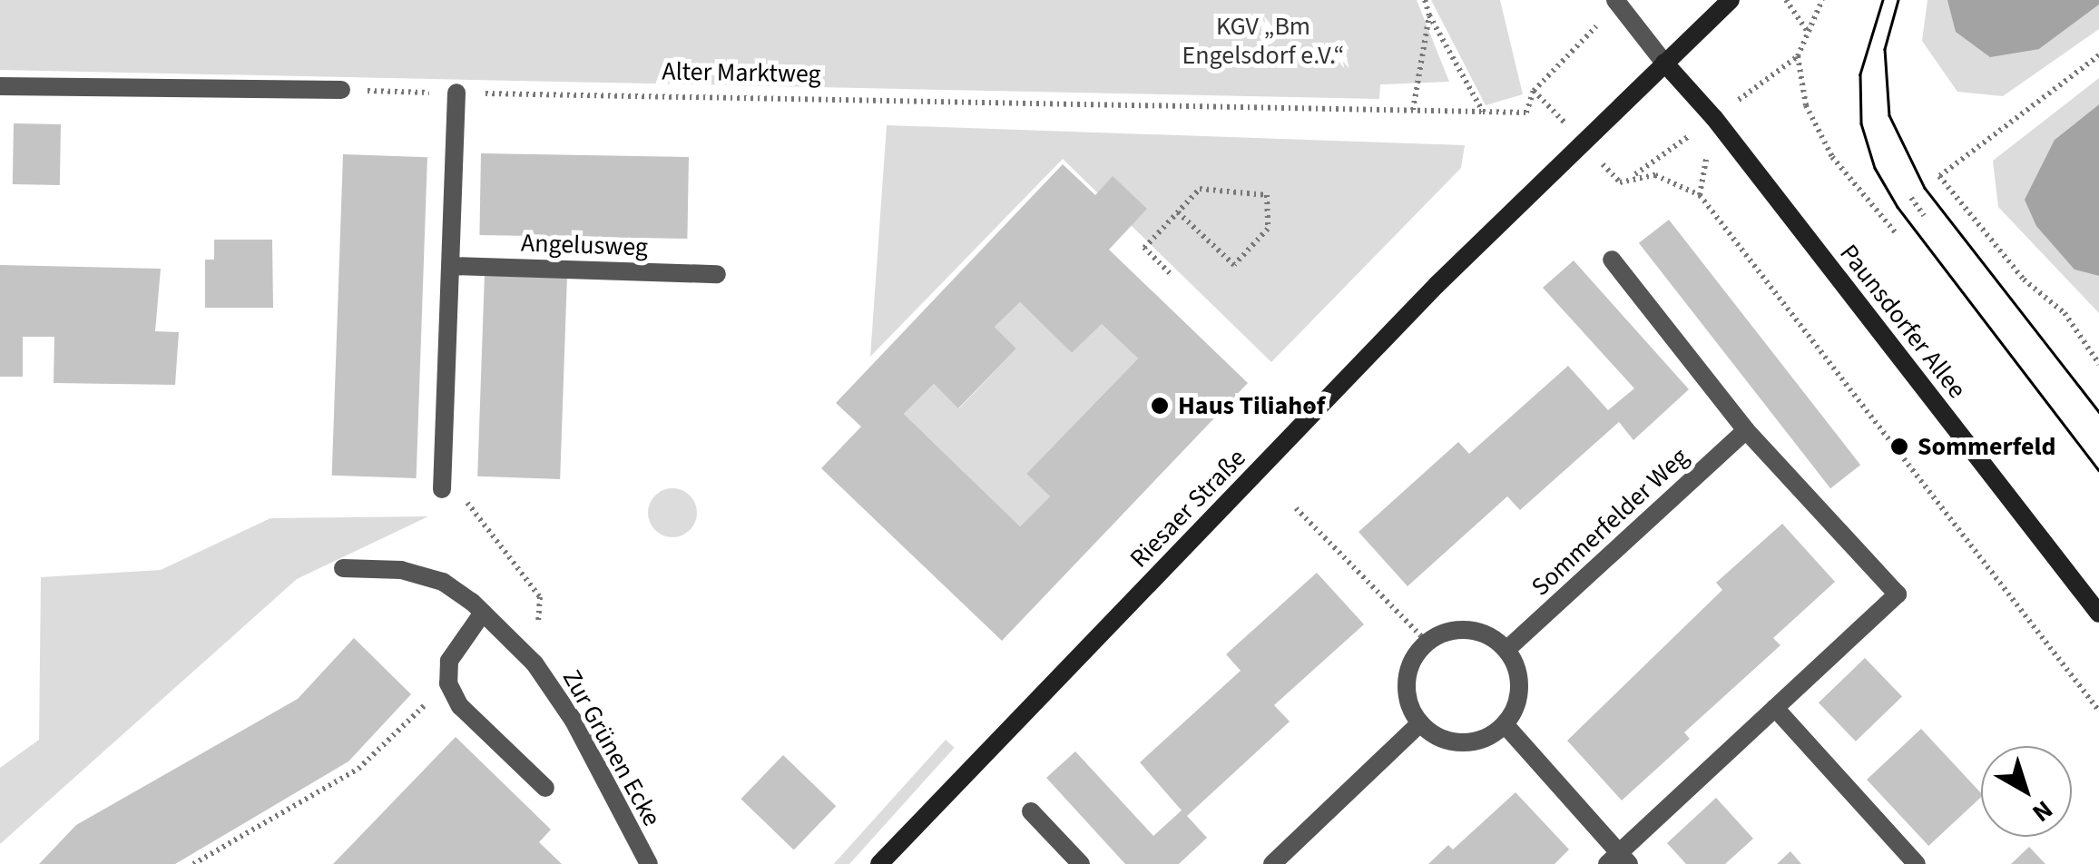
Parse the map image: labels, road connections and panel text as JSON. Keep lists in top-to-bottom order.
{
  "streets": {
    "main road": ["Paunsdorfer Allee", "Riesaer Straße"],
    "street": ["Angelusweg", "Sommerfelder Weg", "Zur Grünen Ecke"],
    "path": ["Alter Marktweg"]
  },
  "crossings": [
    ["Paunsdorfer Allee", "Riesaer Straße"]
  ],
  "parks": ["KGV „Bm Engelsdorf e.V.“"],
  "places": ["Haus Tiliahof", "Sommerfeld"],
  "north": "bottom right"
}
